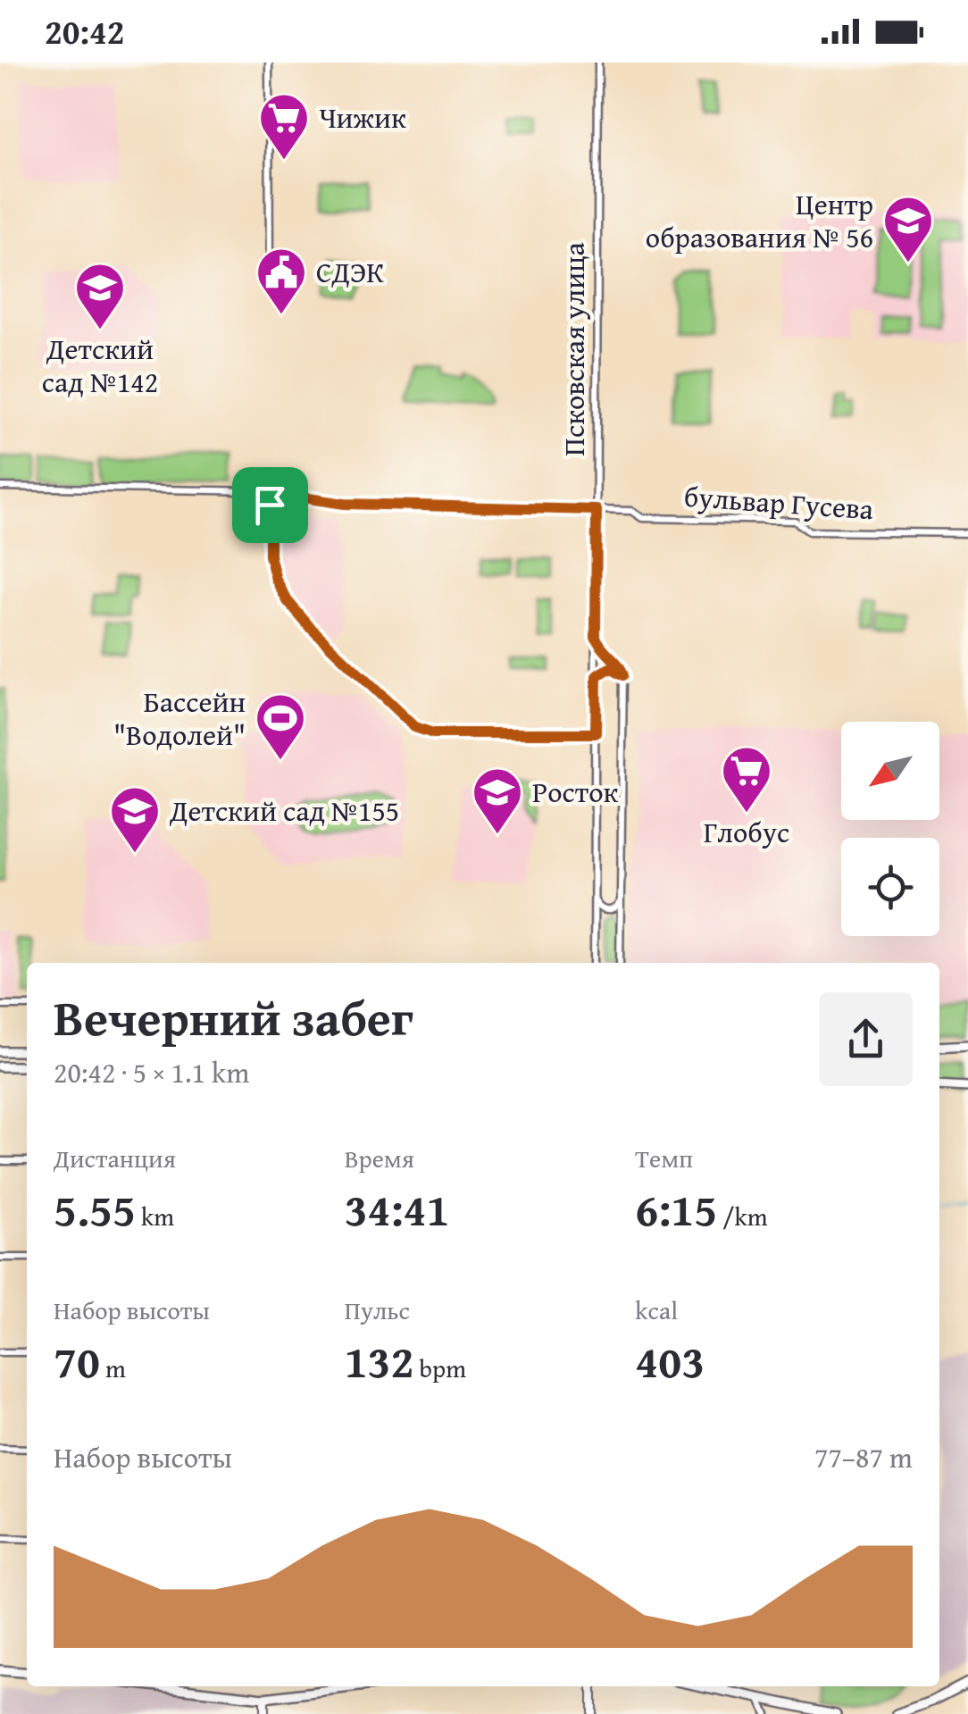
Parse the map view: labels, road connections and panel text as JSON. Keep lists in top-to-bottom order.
{
  "streets": {
    "street": ["Псковская улица", "бульвар Гусева"]
  },
  "crossings": [
    ["Псковская улица", "бульвар Гусева"]
  ],
  "places": {
    "supermarket": ["Чижик", "Глобус"],
    "school or university": [
      "Центр образования № 56",
      "Детский сад №142",
      "Росток",
      "Детский сад №155"
    ],
    "public building": ["СДЭК"],
    "sports": ["Бассейн \"Водолей\""]
  },
  "north": "bottom left",
  "page": {
    "status": "20:42",
    "heading": ["Вечерний забег", "20:42 · 5 × 1.1 km"],
    "stats": [
      ["Дистанция", "5.55 km"],
      ["Время", "34:41"],
      ["Темп", "6:15 /km"],
      ["Набор высоты", "70 m"],
      ["Пульс", "132 bpm"],
      ["kcal", "403"]
    ],
    "chart": ["Набор высоты", "77–87 m"]
  }
}
